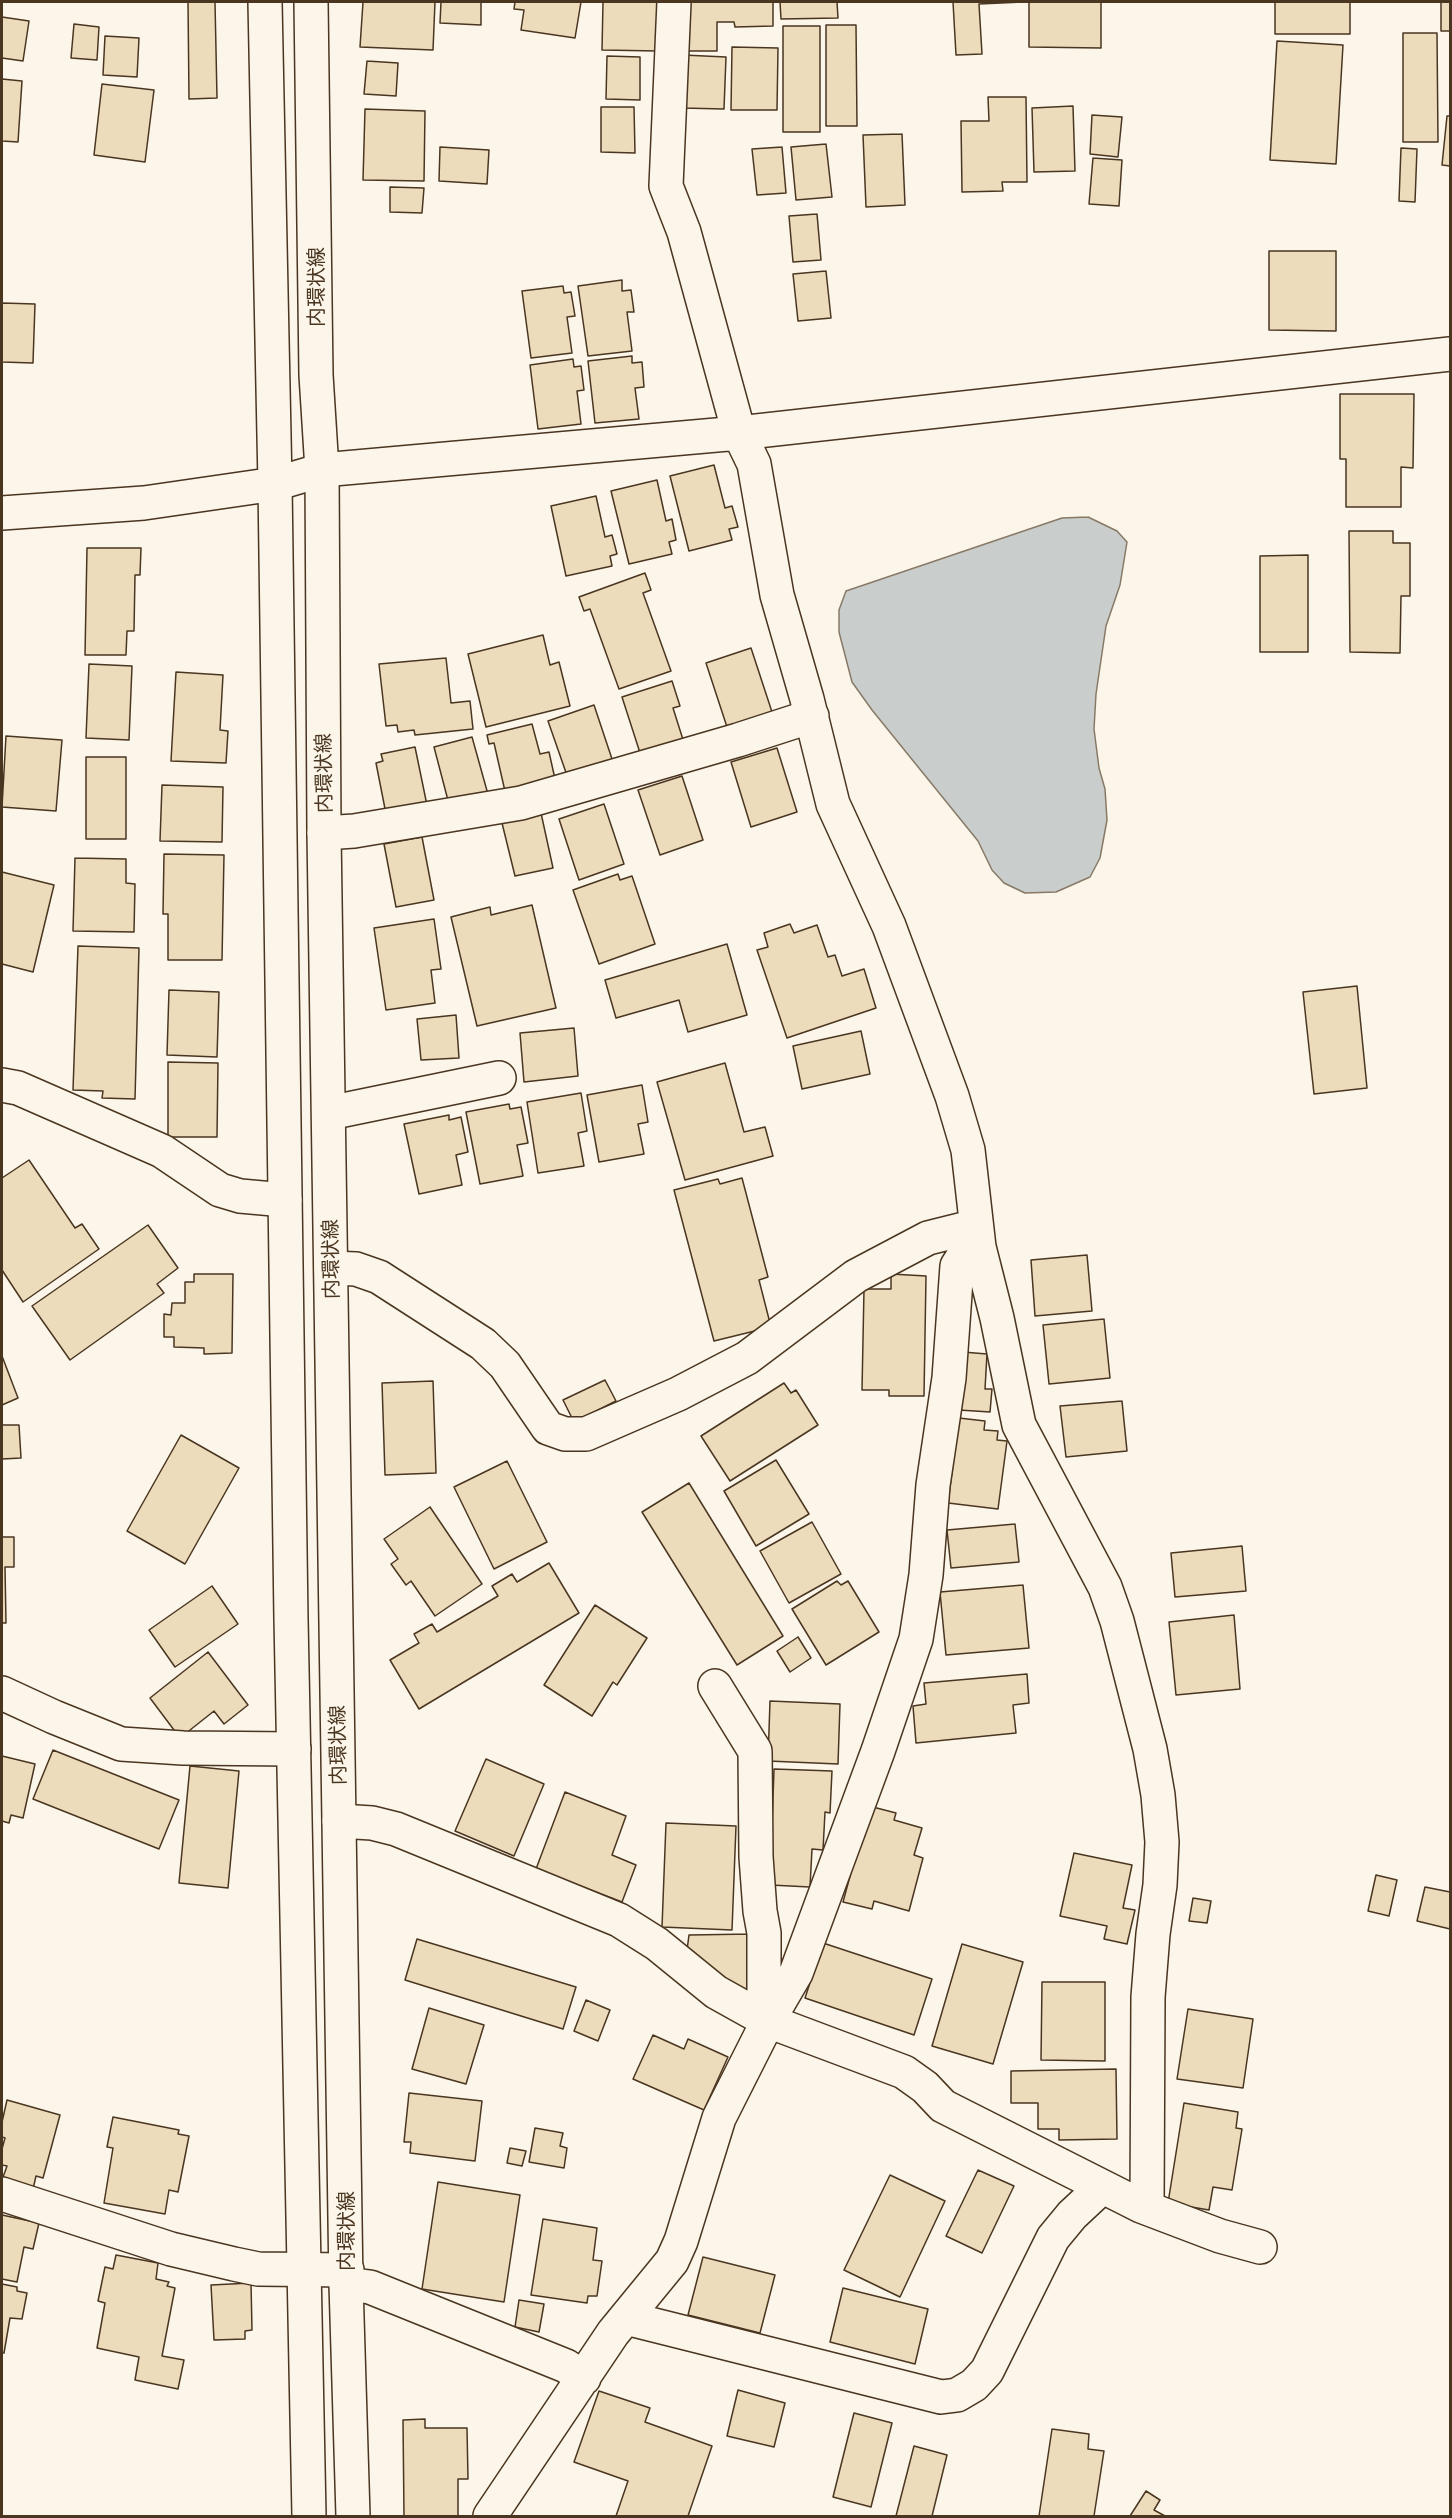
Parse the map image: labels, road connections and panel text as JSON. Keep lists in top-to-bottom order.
{
  "streets": {
    "street": ["内環状線"]
  }
}
